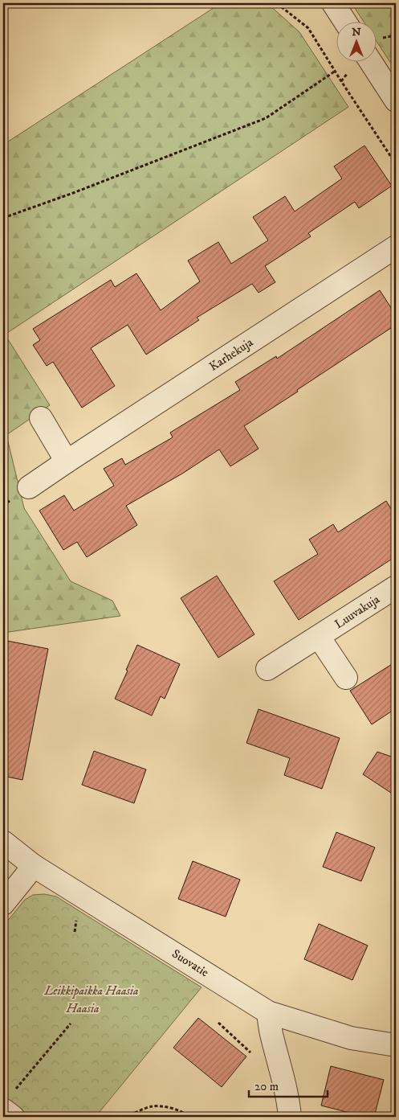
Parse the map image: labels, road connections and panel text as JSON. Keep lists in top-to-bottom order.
{
  "streets": {
    "street": ["Karhekuja", "Luuvakuja", "Suovatie"]
  },
  "parks": ["Leikkipaikka Haasia", "Haasia"],
  "scale_bar": "20 m",
  "north": "top"
}
